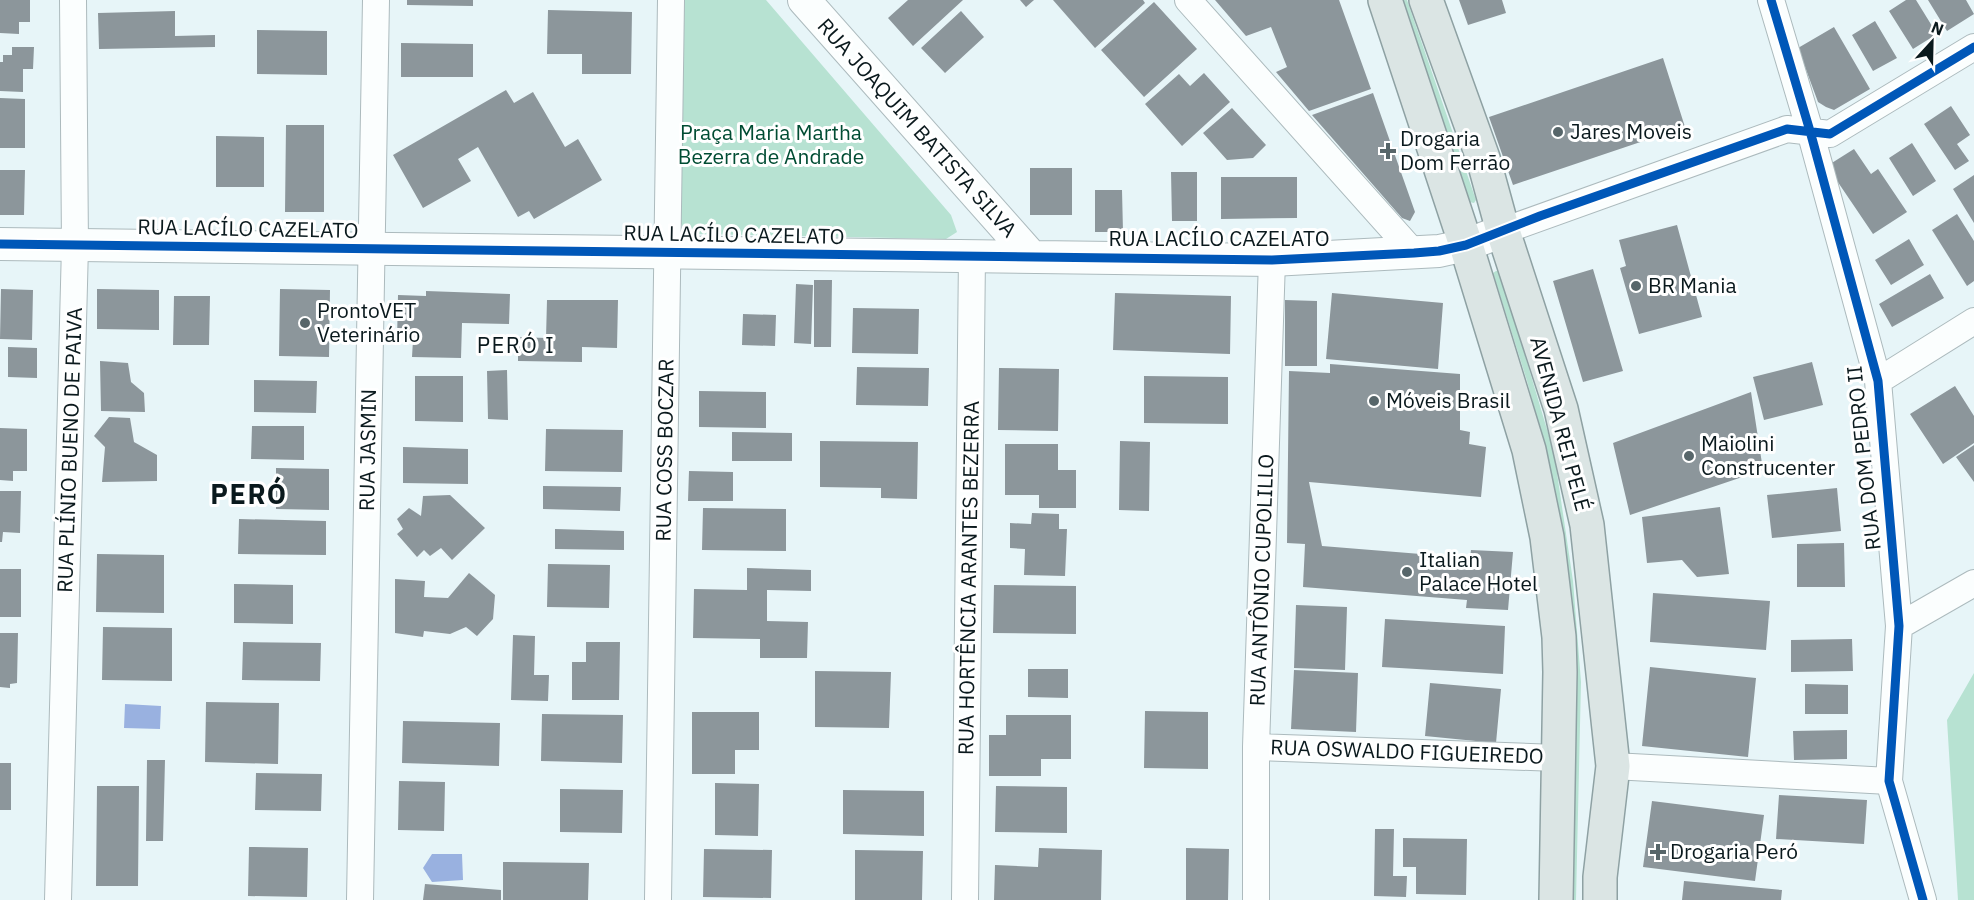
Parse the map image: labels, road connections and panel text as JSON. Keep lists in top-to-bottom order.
{
  "streets": {
    "main road": ["AVENIDA REI PELÉ"],
    "street": [
      "RUA JOAQUIM BATISTA SILVA",
      "RUA LACÍLO CAZELATO",
      "RUA PLÍNIO BUENO DE PAIVA",
      "RUA JASMIN",
      "RUA COSS BOCZAR",
      "RUA DOM PEDRO II",
      "RUA HORTÊNCIA ARANTES BEZERRA",
      "RUA ANTÔNIO CUPOLILLO",
      "RUA OSWALDO FIGUEIREDO"
    ]
  },
  "crossings": [
    ["RUA JOAQUIM BATISTA SILVA", "RUA LACÍLO CAZELATO"],
    ["RUA LACÍLO CAZELATO", "AVENIDA REI PELÉ"],
    ["RUA LACÍLO CAZELATO", "RUA PLÍNIO BUENO DE PAIVA"],
    ["RUA LACÍLO CAZELATO", "RUA JASMIN"],
    ["RUA LACÍLO CAZELATO", "RUA COSS BOCZAR"],
    ["RUA LACÍLO CAZELATO", "RUA HORTÊNCIA ARANTES BEZERRA"],
    ["RUA LACÍLO CAZELATO", "RUA ANTÔNIO CUPOLILLO"],
    ["AVENIDA REI PELÉ", "RUA OSWALDO FIGUEIREDO"],
    ["RUA ANTÔNIO CUPOLILLO", "RUA OSWALDO FIGUEIREDO"]
  ],
  "districts": ["PERÓ I", "PERÓ"],
  "parks": ["Praça Maria Martha Bezerra de Andrade"],
  "places": {
    "other": [
      "Jares Moveis",
      "BR Mania",
      "ProntoVET Veterinário",
      "Móveis Brasil",
      "Maiolini Construcenter",
      "Italian Palace Hotel"
    ],
    "health": ["Drogaria Dom Ferrão", "Drogaria Peró"]
  },
  "north": "top"
}
